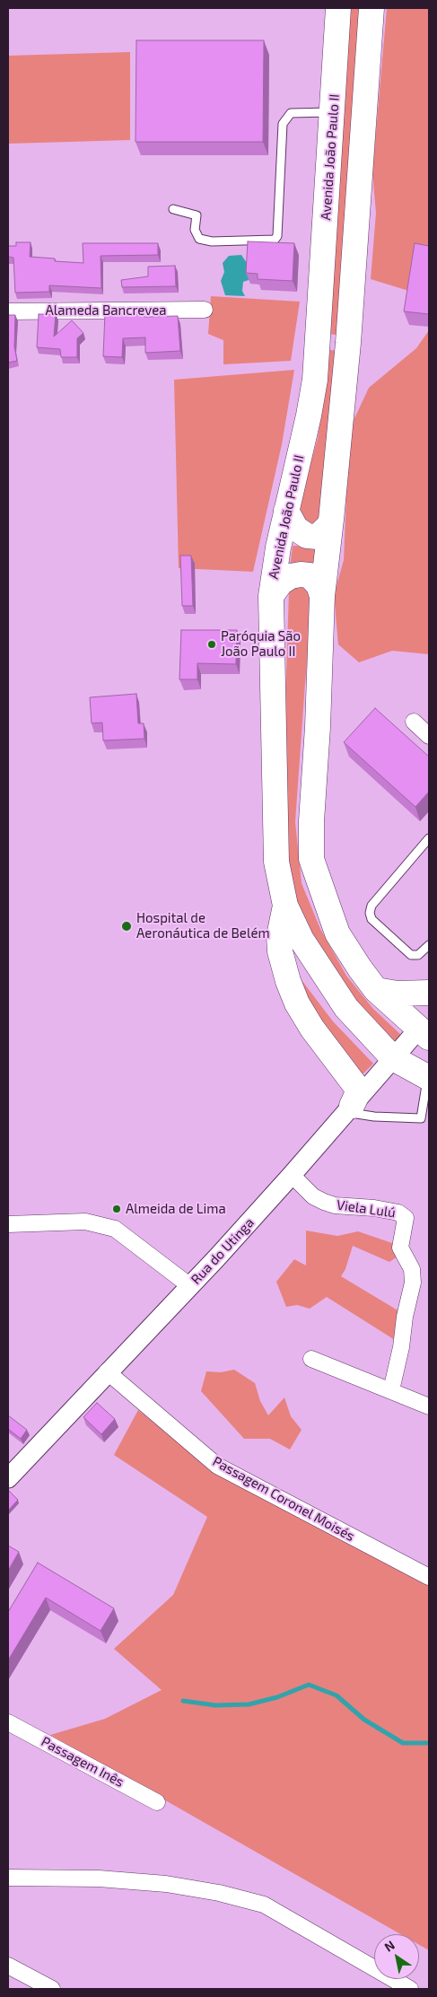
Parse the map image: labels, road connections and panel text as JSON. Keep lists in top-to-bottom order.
{
  "streets": {
    "main road": ["Avenida João Paulo II"],
    "street": [
      "Alameda Bancrevea",
      "Viela Lulú",
      "Rua do Utinga",
      "Passagem Coronel Moisés",
      "Passagem Inês"
    ]
  },
  "crossings": [
    ["Avenida João Paulo II", "Rua do Utinga"],
    ["Viela Lulú", "Rua do Utinga"],
    ["Rua do Utinga", "Passagem Coronel Moisés"]
  ],
  "places": ["Paróquia São João Paulo II", "Hospital de Aeronáutica de Belém", "Almeida de Lima"],
  "north": "top left"
}
